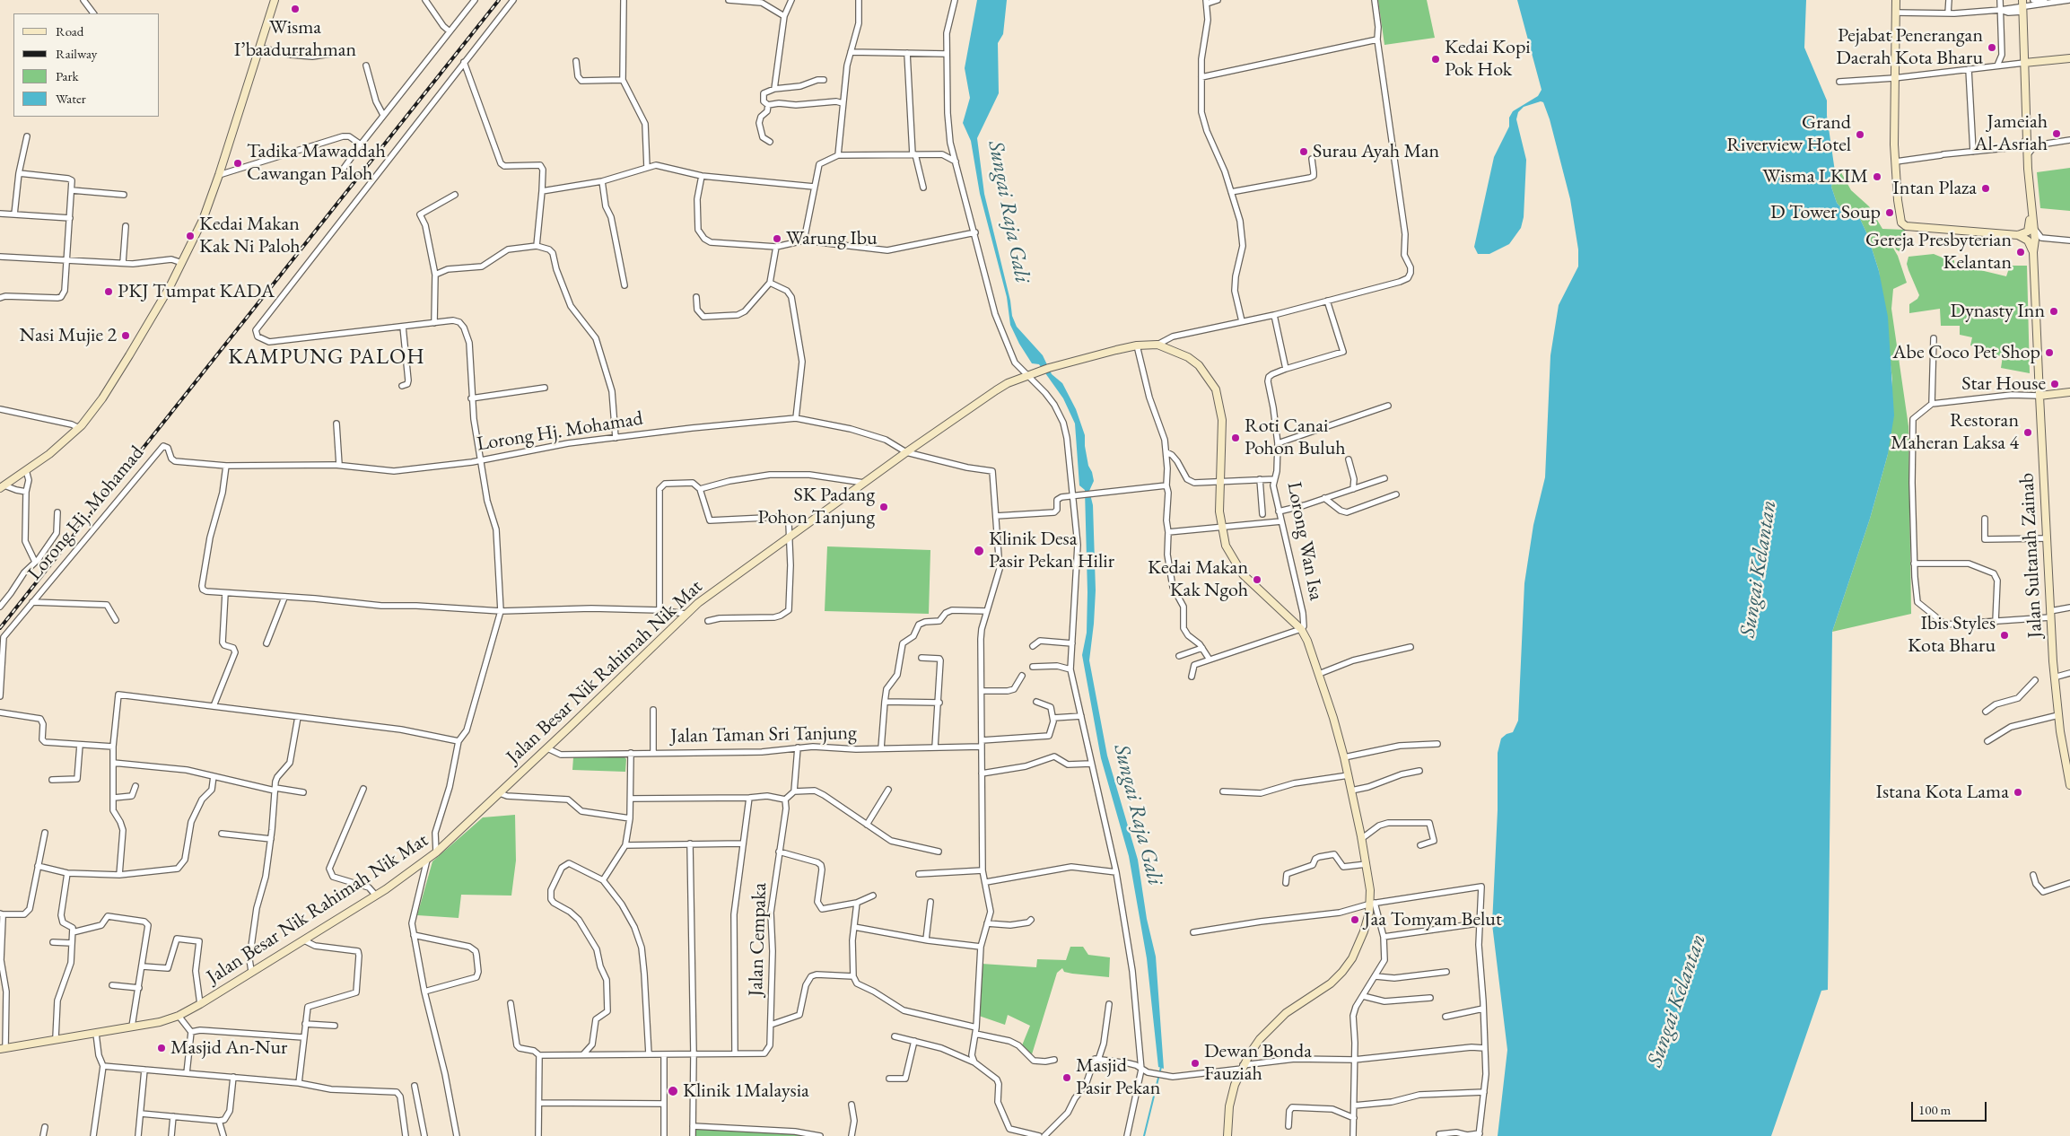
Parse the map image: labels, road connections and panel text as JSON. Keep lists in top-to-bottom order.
{
  "streets": {
    "street": [
      "Lorong Hj. Mohamad",
      "Lorong Wan Isa",
      "Jalan Sultanah Zainab",
      "Jalan Besar Nik Rahimah Nik Mat",
      "Jalan Taman Sri Tanjung",
      "Jalan Cempaka"
    ]
  },
  "crossings": [
    ["Lorong Hj. Mohamad", "Jalan Besar Nik Rahimah Nik Mat"],
    ["Lorong Hj. Mohamad", "Jalan Taman Sri Tanjung"],
    ["Lorong Wan Isa", "Jalan Besar Nik Rahimah Nik Mat"],
    ["Jalan Besar Nik Rahimah Nik Mat", "Jalan Taman Sri Tanjung"]
  ],
  "districts": ["KAMPUNG PALOH"],
  "water": ["Sungai Raja Gali", "Sungai Kelantan"],
  "places": [
    "Wisma I’baadurrahman",
    "Pejabat Penerangan Daerah Kota Bharu",
    "Kedai Kopi Pok Hok",
    "Jameiah Al-Asriah",
    "Grand Riverview Hotel",
    "Surau Ayah Man",
    "Tadika Mawaddah Cawangan Paloh",
    "Wisma LKIM",
    "Intan Plaza",
    "D Tower Soup",
    "Kedai Makan Kak Ni Paloh",
    "Warung Ibu",
    "Gereja Presbyterian Kelantan",
    "PKJ Tumpat KADA",
    "Dynasty Inn",
    "Nasi Mujie 2",
    "Abe Coco Pet Shop",
    "Star House",
    "Restoran Maheran Laksa 4",
    "Roti Canai Pohon Buluh",
    "SK Padang Pohon Tanjung",
    "Klinik Desa Pasir Pekan Hilir",
    "Kedai Makan Kak Ngoh",
    "Ibis Styles Kota Bharu",
    "Istana Kota Lama",
    "Jaa Tomyam Belut",
    "Masjid An-Nur",
    "Dewan Bonda Fauziah",
    "Masjid Pasir Pekan",
    "Klinik 1Malaysia"
  ],
  "legend": [
    "Road",
    "Railway",
    "Park",
    "Water"
  ],
  "scale_bar": "100 m"
}
